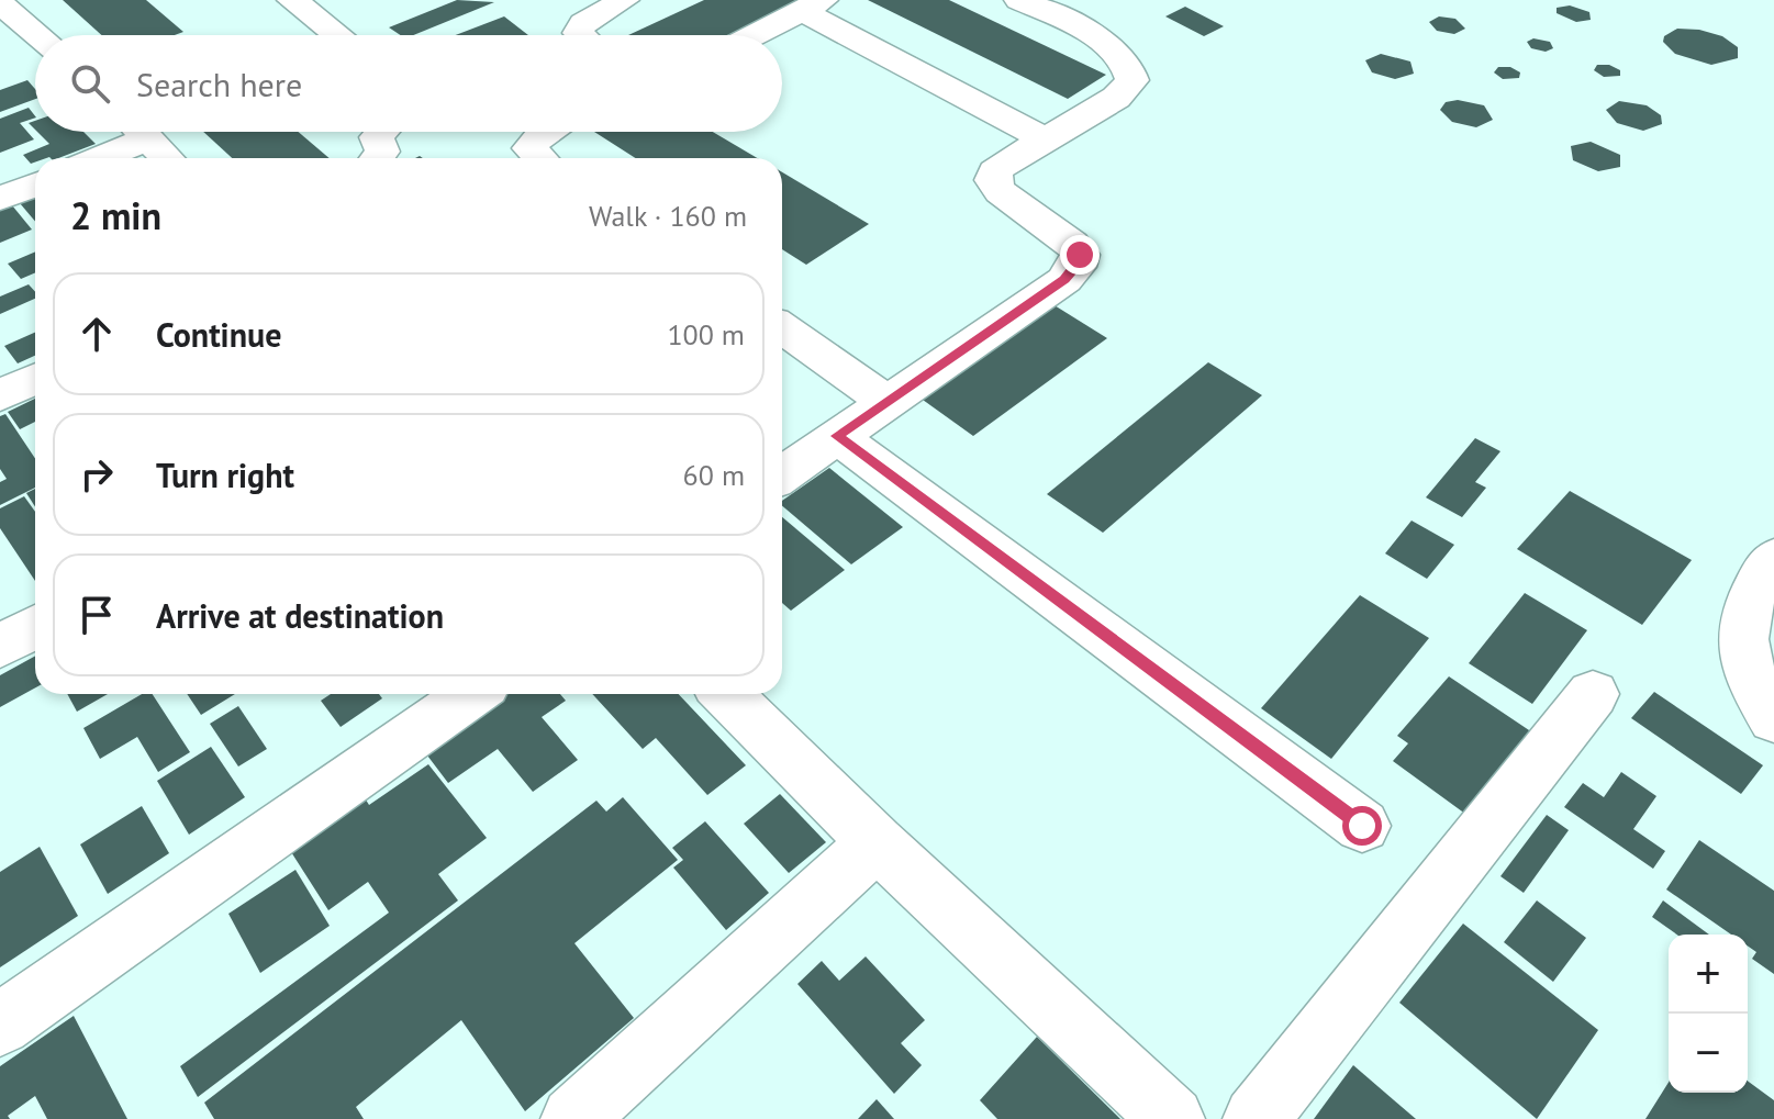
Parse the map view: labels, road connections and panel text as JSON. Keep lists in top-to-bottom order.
{
  "page": {
    "search": "Search here",
    "heading": ["2 min", "Walk · 160 m"],
    "list": [
      ["Continue", "100 m"],
      ["Turn right", "60 m"],
      "Arrive at destination"
    ],
    "map_buttons": ["+", "−"]
  }
}
